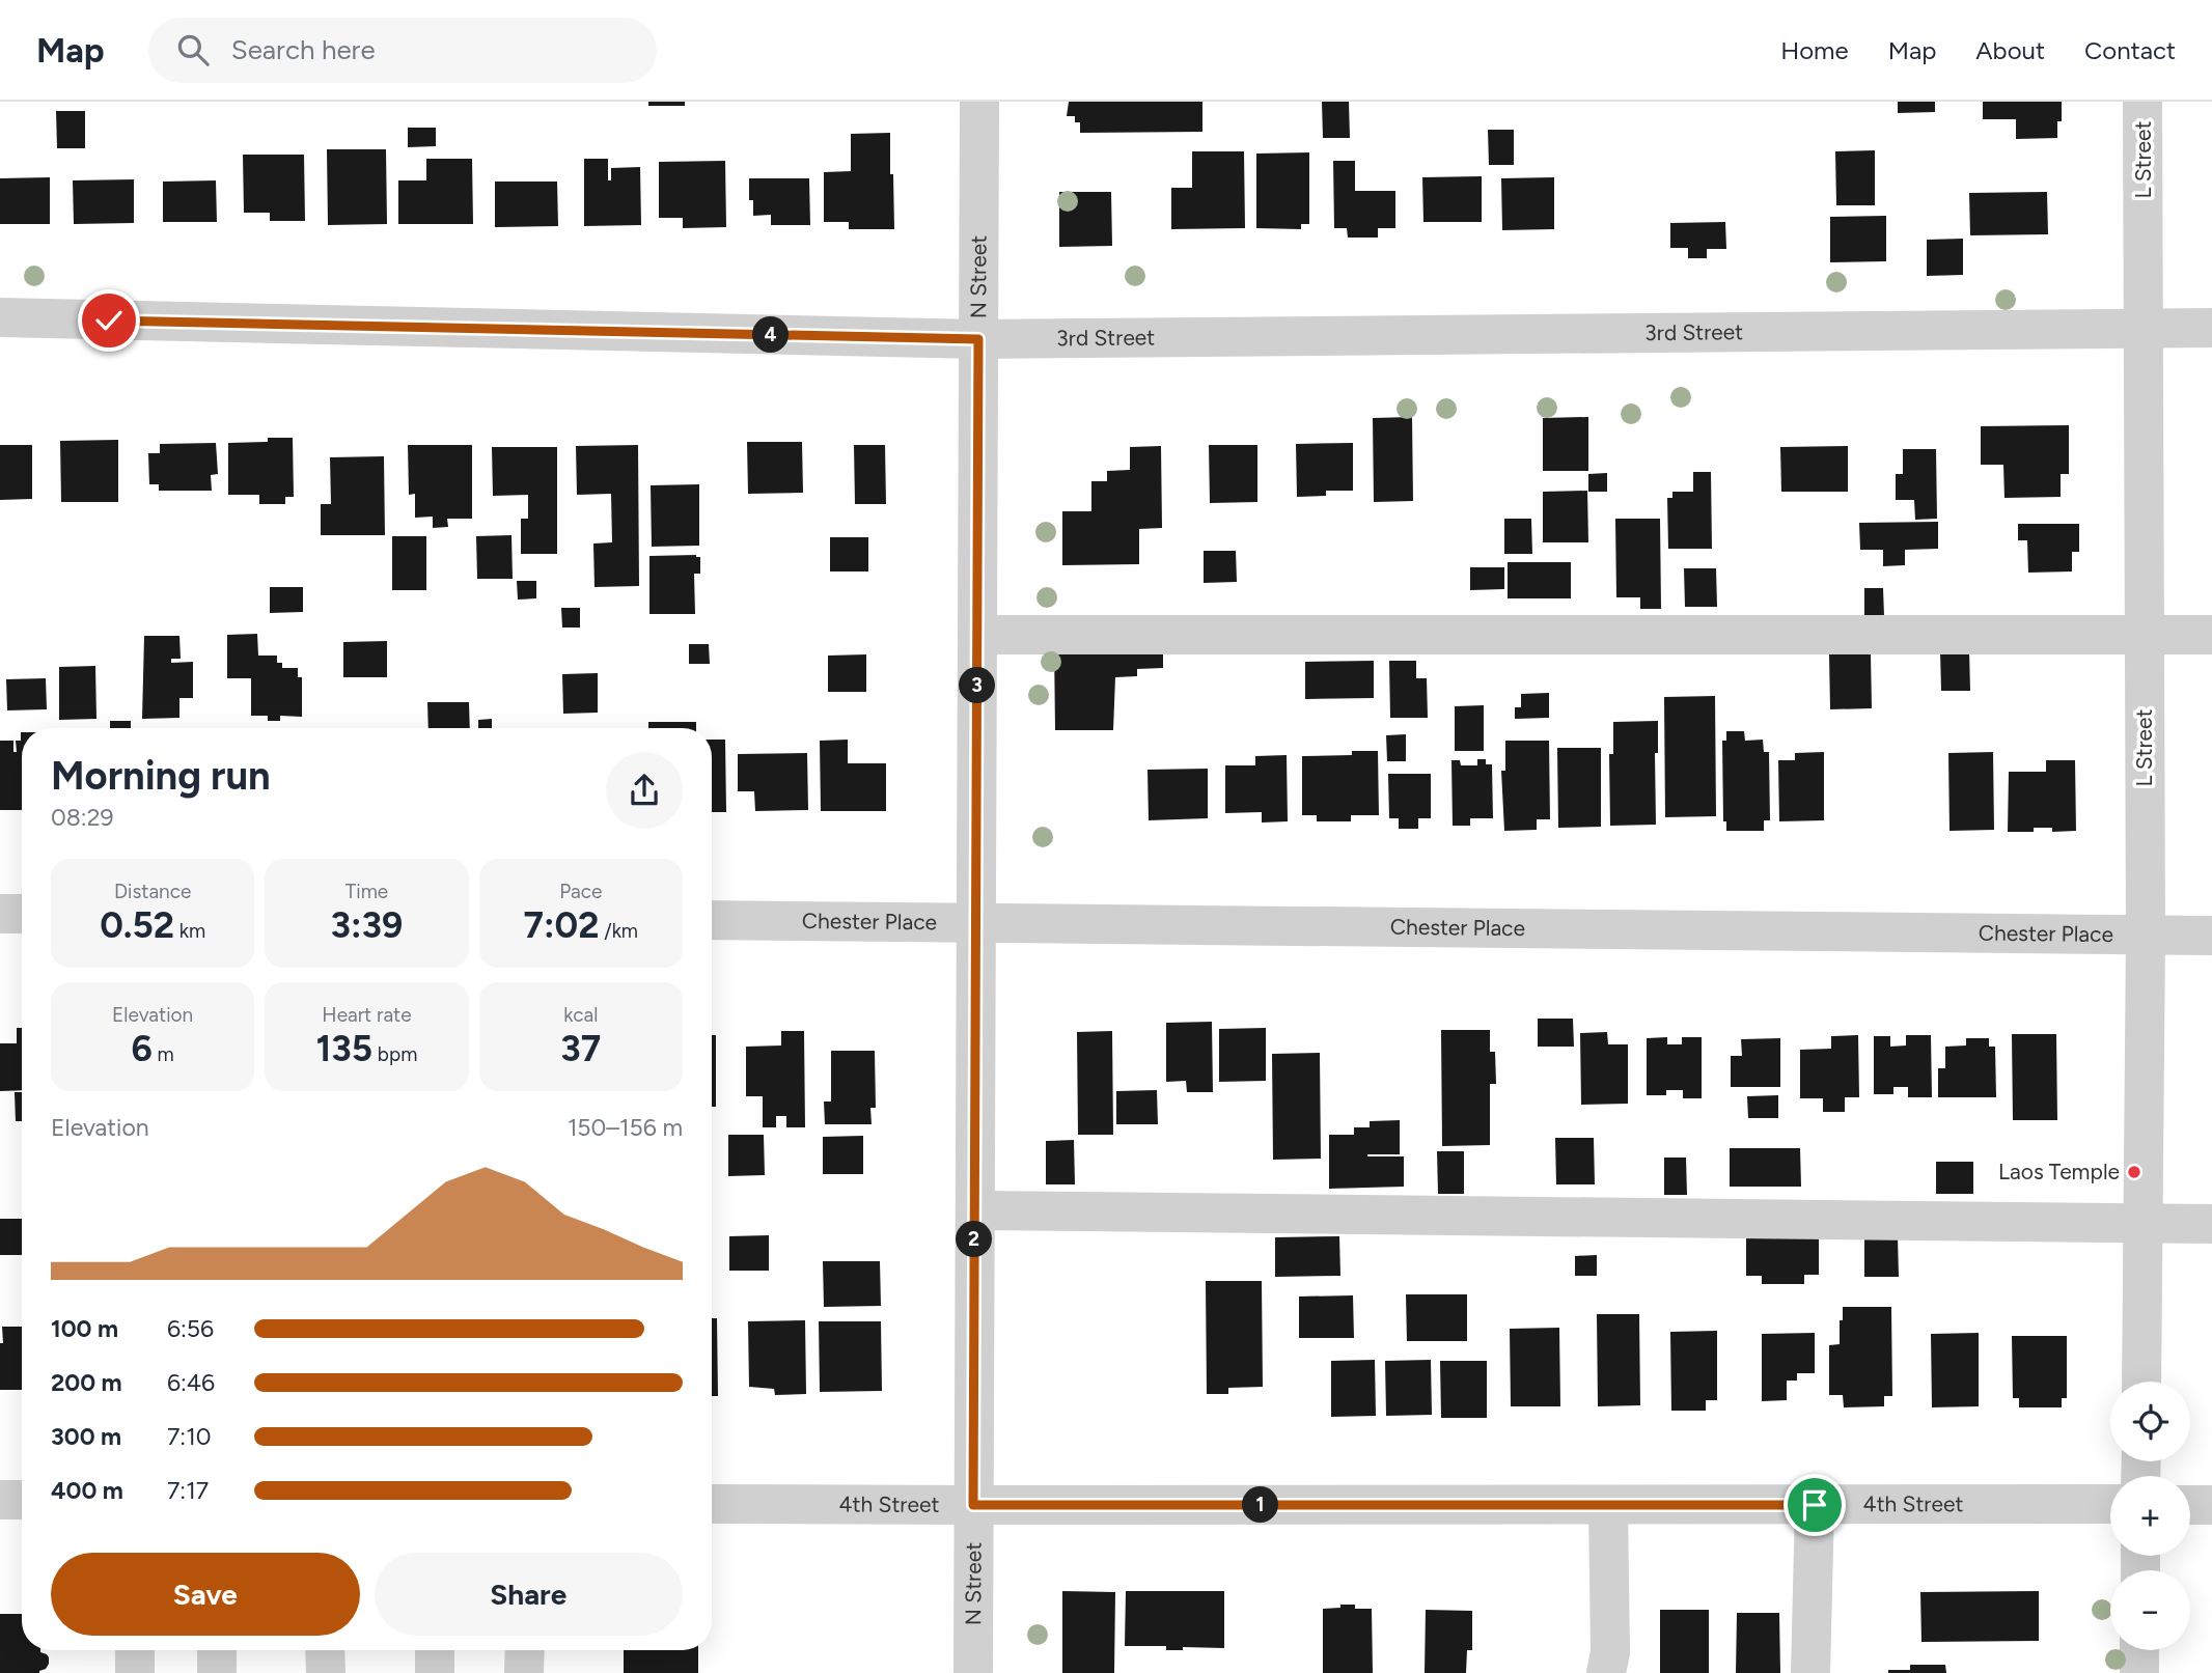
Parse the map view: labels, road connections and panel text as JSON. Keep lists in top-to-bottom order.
{
  "streets": {
    "street": [
      "L Street",
      "N Street",
      "3rd Street",
      "Chester Place",
      "4th Street"
    ]
  },
  "crossings": [
    ["L Street", "3rd Street"],
    ["L Street", "Chester Place"],
    ["N Street", "3rd Street"],
    ["N Street", "Chester Place"],
    ["N Street", "4th Street"]
  ],
  "places": ["Laos Temple"],
  "page": {
    "header": "Map",
    "search": "Search here",
    "nav": [
      "Home",
      "Map",
      "About",
      "Contact"
    ],
    "pins": [
      "4",
      "3",
      "2",
      "1"
    ],
    "heading": ["Morning run", "08:29"],
    "stats": [
      ["Distance", "0.52 km"],
      ["Time", "3:39"],
      ["Pace", "7:02 /km"],
      ["Elevation", "6 m"],
      ["Heart rate", "135 bpm"],
      ["kcal", "37"]
    ],
    "chart": ["Elevation", "150–156 m"],
    "list": [
      {
        "name": "100 m",
        "note": "6:56"
      },
      {
        "name": "200 m",
        "note": "6:46"
      },
      {
        "name": "300 m",
        "note": "7:10"
      },
      {
        "name": "400 m",
        "note": "7:17"
      }
    ],
    "map_buttons": ["+", "−"],
    "buttons": ["Save", "Share"]
  }
}
